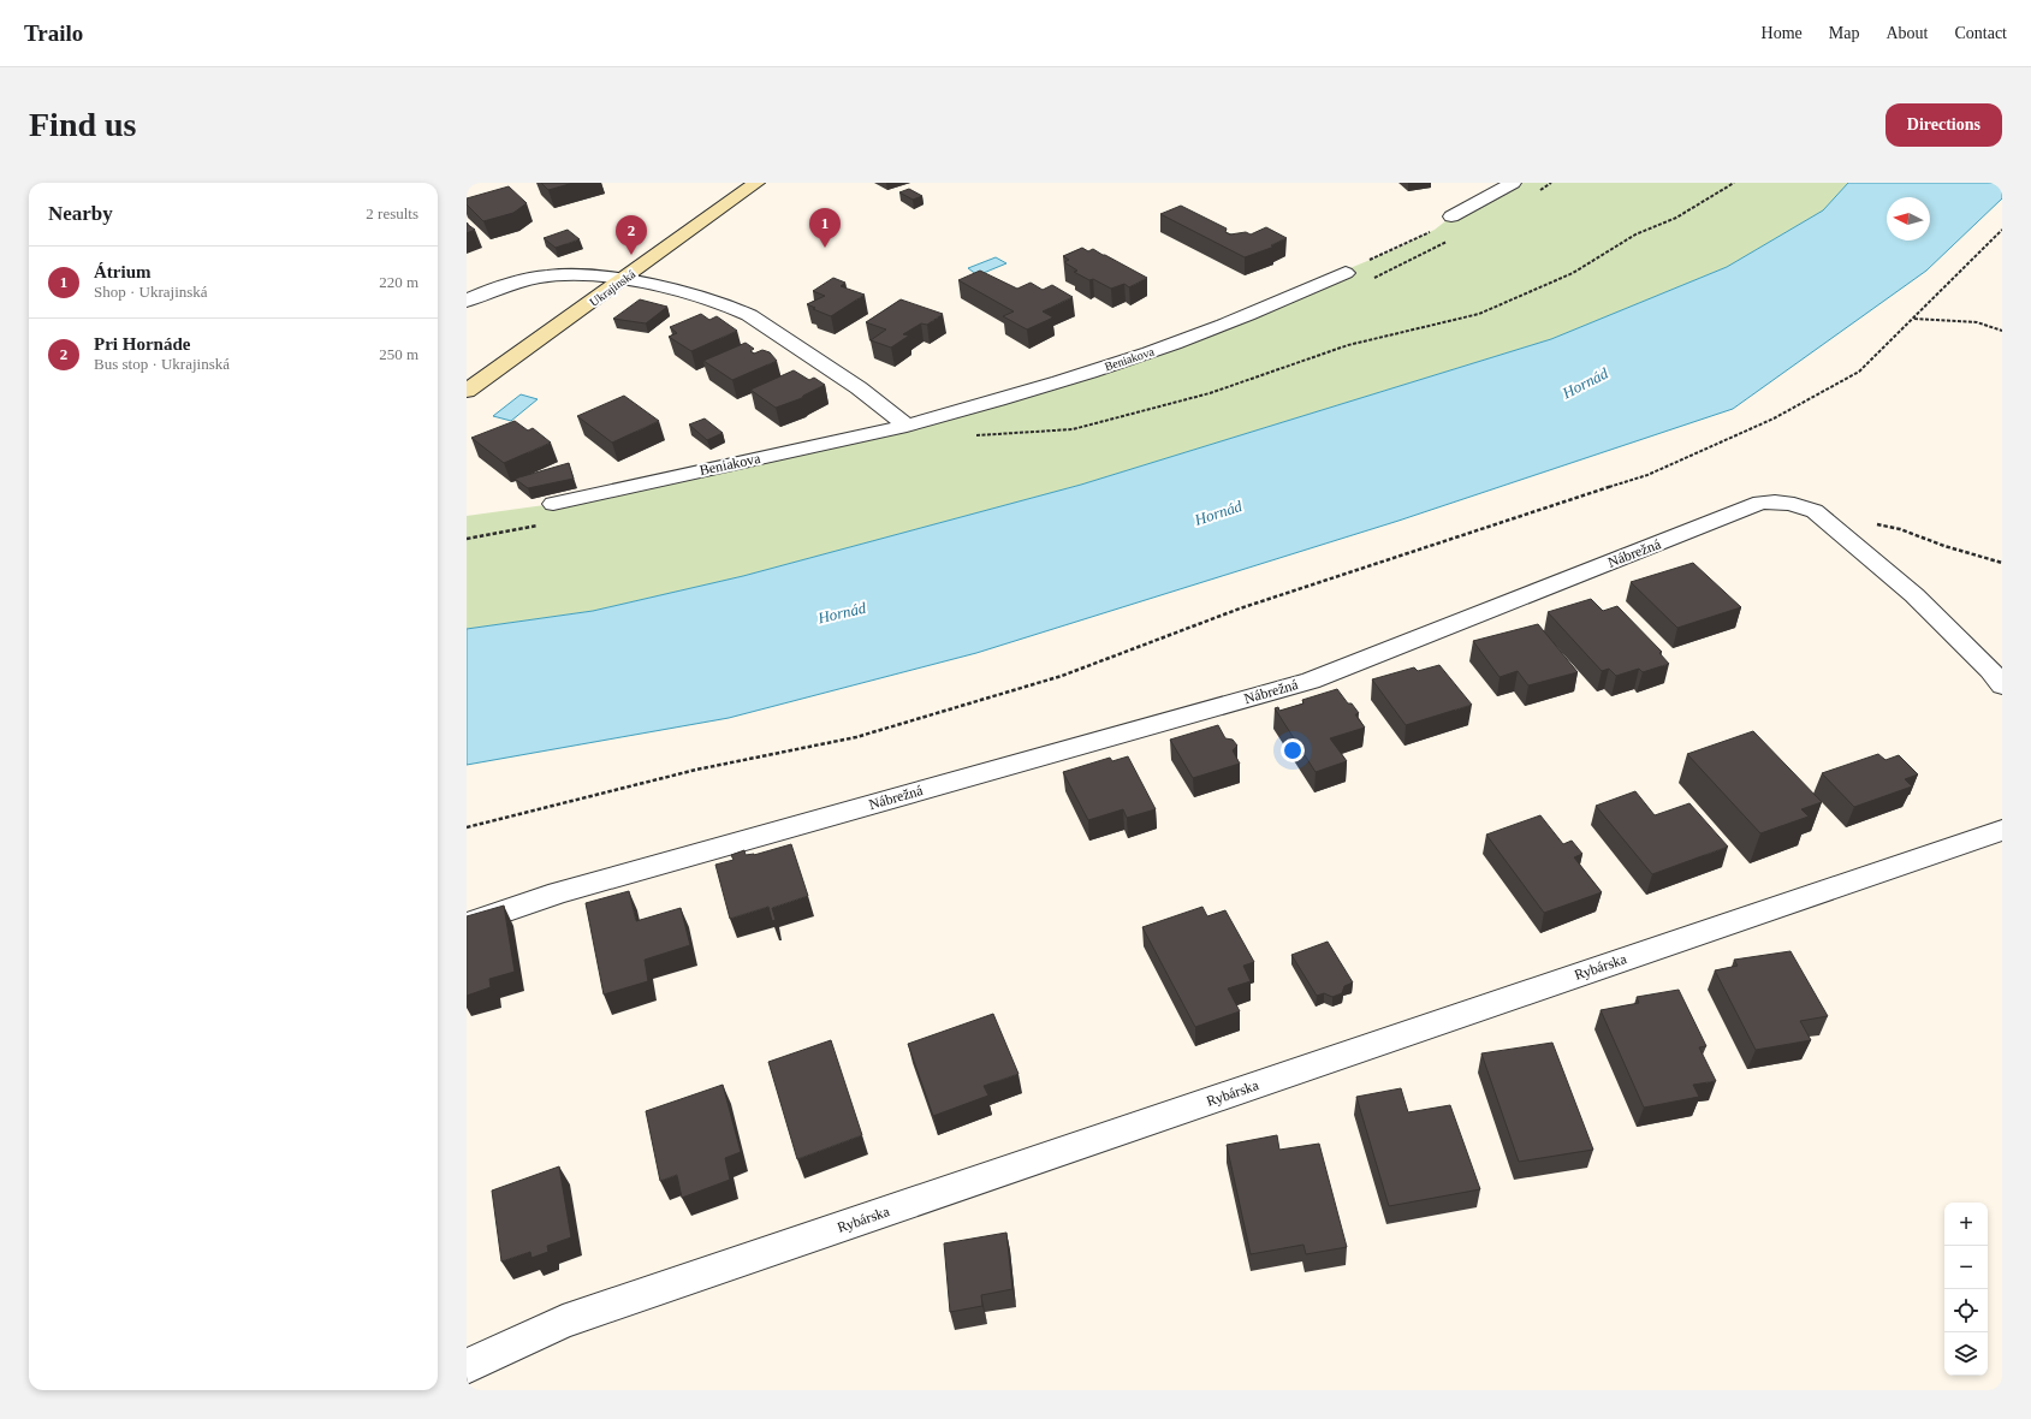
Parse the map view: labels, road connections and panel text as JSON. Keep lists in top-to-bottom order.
{
  "streets": {
    "main road": ["Ukrajinská"],
    "street": ["Beniakova", "Nábrežná", "Rybárska"]
  },
  "water": ["Hornád"],
  "north": "left",
  "page": {
    "header": "Trailo",
    "nav": [
      "Home",
      "Map",
      "About",
      "Contact"
    ],
    "buttons": "Directions",
    "title": "Find us",
    "heading": ["Nearby", "2 results"],
    "pins": ["1", "2"],
    "list": [
      {
        "mark": "1",
        "name": "Átrium",
        "note": "Shop · Ukrajinská",
        "value": "220 m"
      },
      {
        "mark": "2",
        "name": "Pri Hornáde",
        "note": "Bus stop · Ukrajinská",
        "value": "250 m"
      }
    ],
    "map_buttons": ["+", "−"]
  }
}
